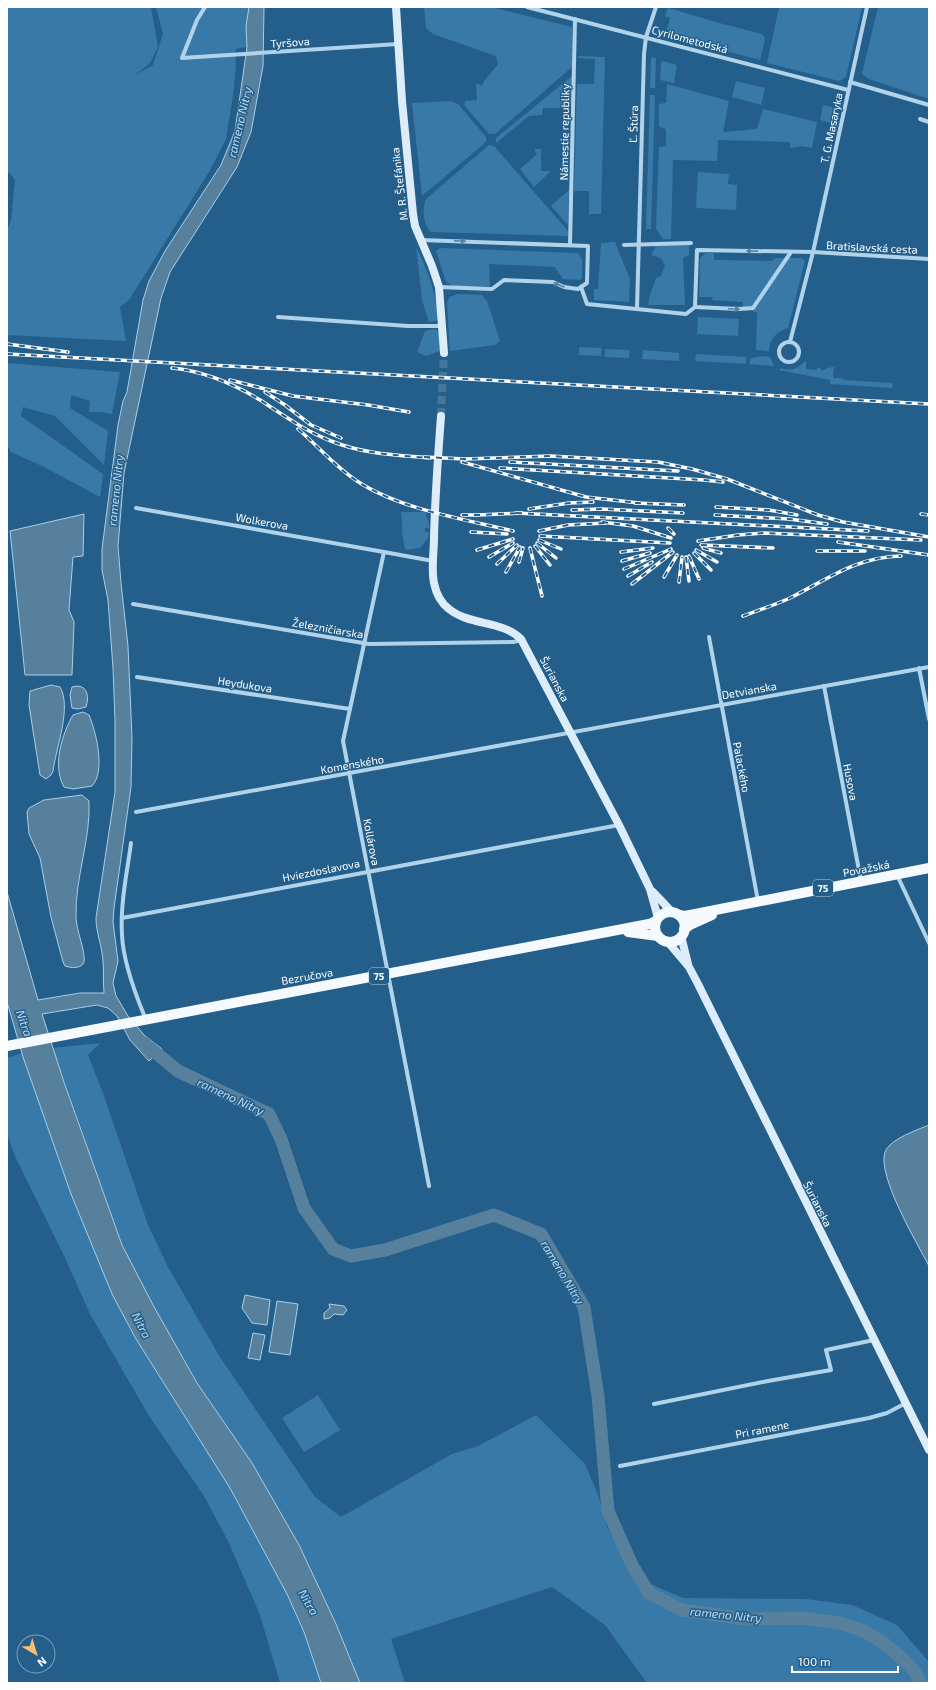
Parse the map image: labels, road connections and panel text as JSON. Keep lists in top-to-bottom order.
{
  "streets": {
    "main road": ["Považská", "75", "Bezručova"],
    "street": [
      "Cyrilometodská",
      "Tyršova",
      "Ľ. Štúra",
      "T. G. Masaryka",
      "Námestie republiky",
      "M. R. Štefánika",
      "Bratislavská cesta",
      "Wolkerova",
      "Železničiarska",
      "Šurianska",
      "Heydukova",
      "Detvianska",
      "Komenského",
      "Palackého",
      "Husova",
      "Kollárova",
      "Hviezdoslavova",
      "Pri ramene"
    ]
  },
  "crossings": [
    ["Cyrilometodská", "Ľ. Štúra"],
    ["Cyrilometodská", "T. G. Masaryka"],
    ["Cyrilometodská", "Námestie republiky"],
    ["Tyršova", "M. R. Štefánika"],
    ["T. G. Masaryka", "Bratislavská cesta"],
    ["Wolkerova", "Kollárova"],
    ["Železničiarska", "Šurianska"],
    ["Železničiarska", "Kollárova"],
    ["Šurianska", "Detvianska"],
    ["Šurianska", "Komenského"],
    ["Šurianska", "Považská"],
    ["Šurianska", "Hviezdoslavova"],
    ["Šurianska", "75"],
    ["Šurianska", "Bezručova"],
    ["Šurianska", "Pri ramene"],
    ["Heydukova", "Kollárova"],
    ["Detvianska", "Komenského"],
    ["Detvianska", "Palackého"],
    ["Detvianska", "Husova"],
    ["Komenského", "Kollárova"],
    ["Palackého", "Považská"],
    ["Husova", "Považská"],
    ["Kollárova", "Hviezdoslavova"],
    ["Kollárova", "Bezručova"],
    ["Považská", "75"],
    ["Považská", "Bezručova"],
    ["75", "Bezručova"]
  ],
  "water": ["rameno Nitry", "Nitra"],
  "scale_bar": "100 m",
  "north": "bottom right"
}
